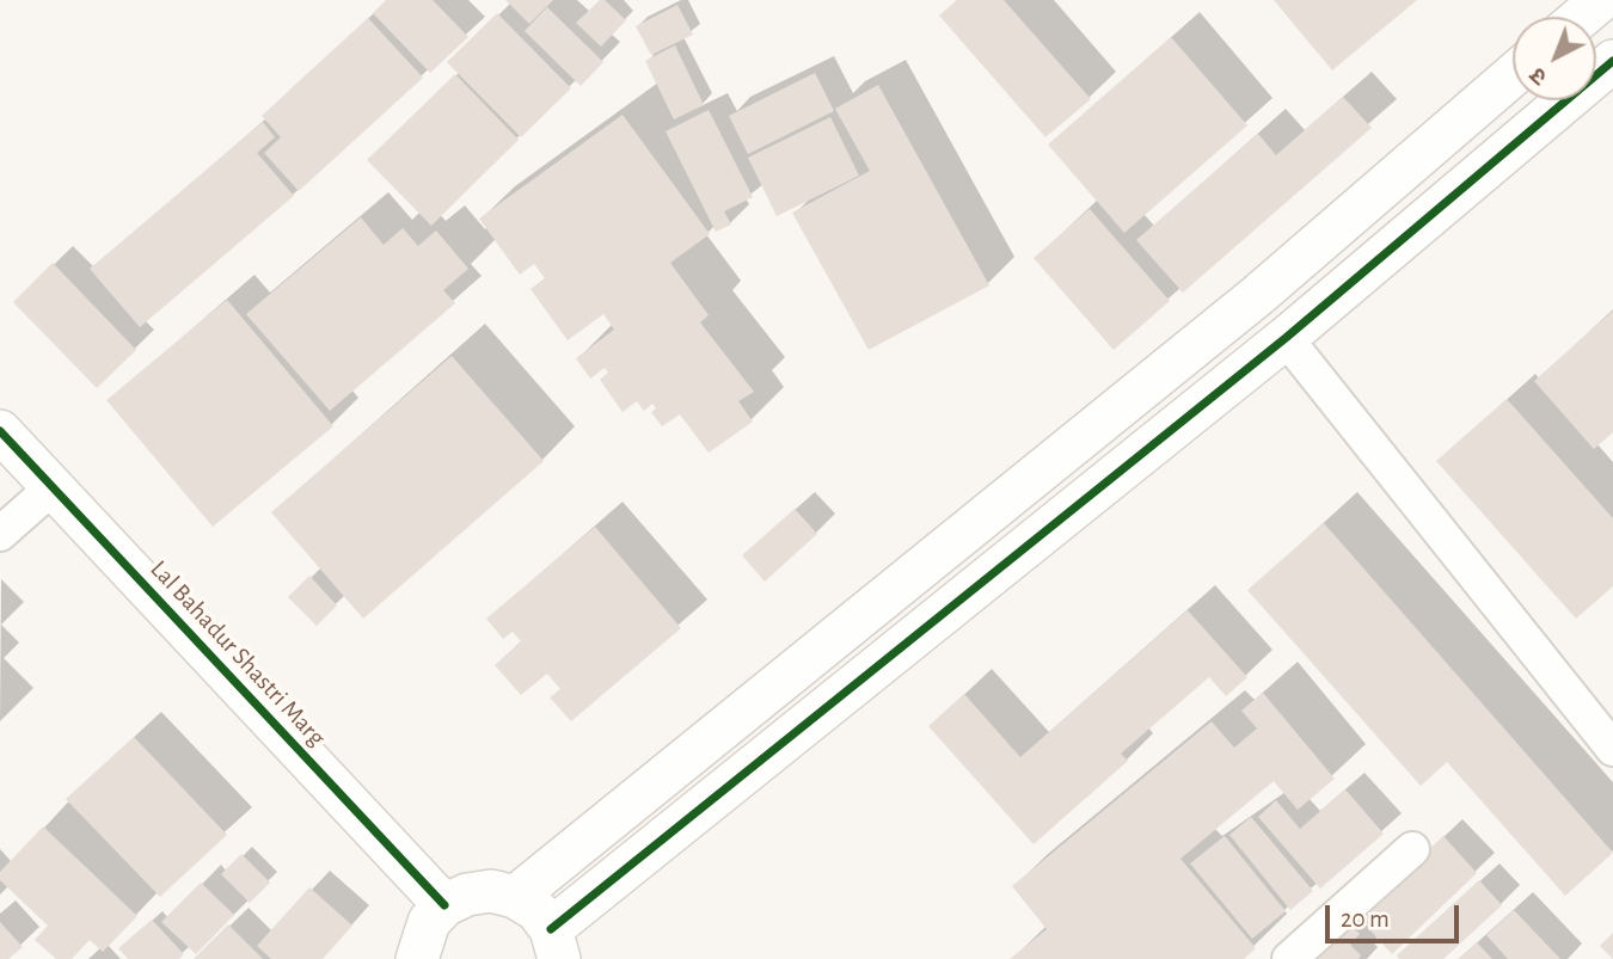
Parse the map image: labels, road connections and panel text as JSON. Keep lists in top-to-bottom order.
{
  "streets": {
    "street": ["Lal Bahadur Shastri Marg"]
  },
  "scale_bar": "20 m",
  "north": "bottom left"
}
